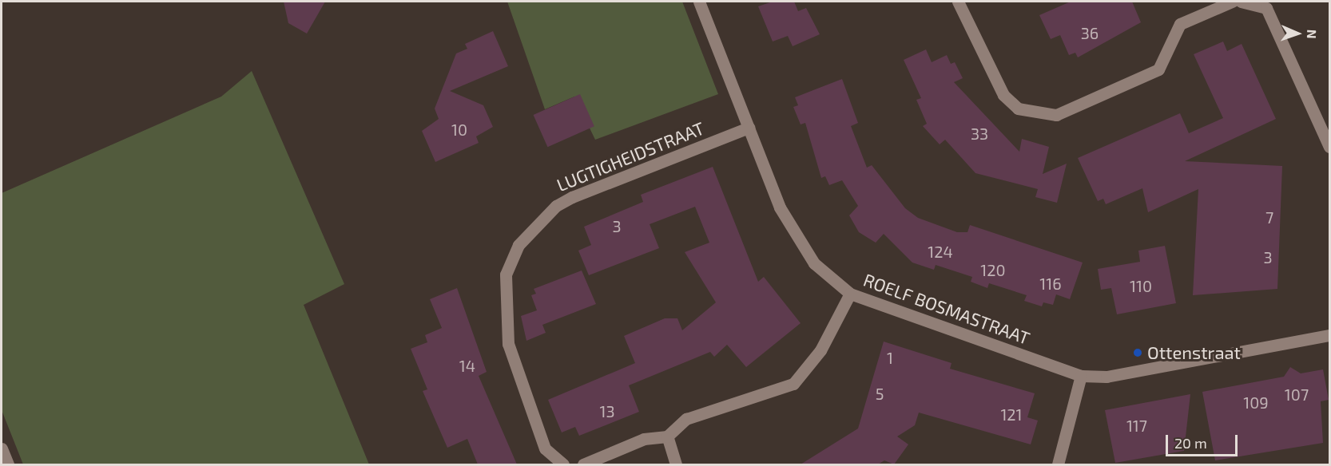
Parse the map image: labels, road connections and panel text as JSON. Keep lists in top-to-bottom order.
{
  "streets": {
    "street": ["LUGTIGHEIDSTRAAT", "ROELF BOSMASTRAAT"]
  },
  "crossings": [
    ["LUGTIGHEIDSTRAAT", "ROELF BOSMASTRAAT"]
  ],
  "places": ["Ottenstraat"],
  "house_numbers": [
    "36",
    "10",
    "33",
    "7",
    "3",
    "124",
    "3",
    "120",
    "116",
    "110",
    "1",
    "14",
    "5",
    "107",
    "109",
    "13",
    "121",
    "117"
  ],
  "scale_bar": "20 m",
  "north": "right"
}
